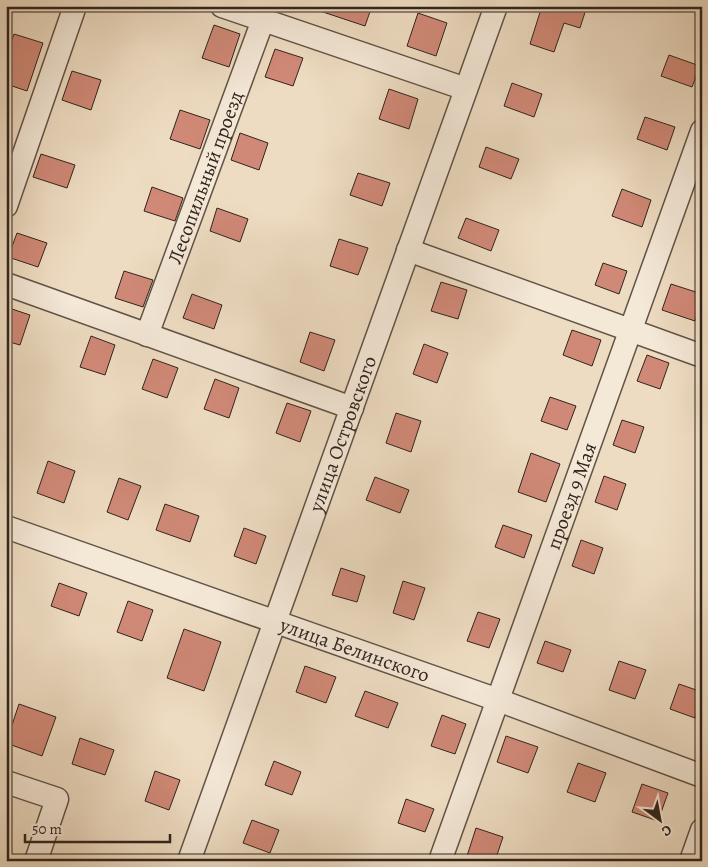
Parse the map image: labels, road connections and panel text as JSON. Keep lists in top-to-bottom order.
{
  "streets": {
    "street": [
      "Лесопильный проезд",
      "улица Островского",
      "проезд 9 Мая",
      "улица Белинского"
    ]
  },
  "crossings": [
    ["улица Островского", "улица Белинского"],
    ["проезд 9 Мая", "улица Белинского"]
  ],
  "scale_bar": "50 m",
  "north": "bottom right"
}
